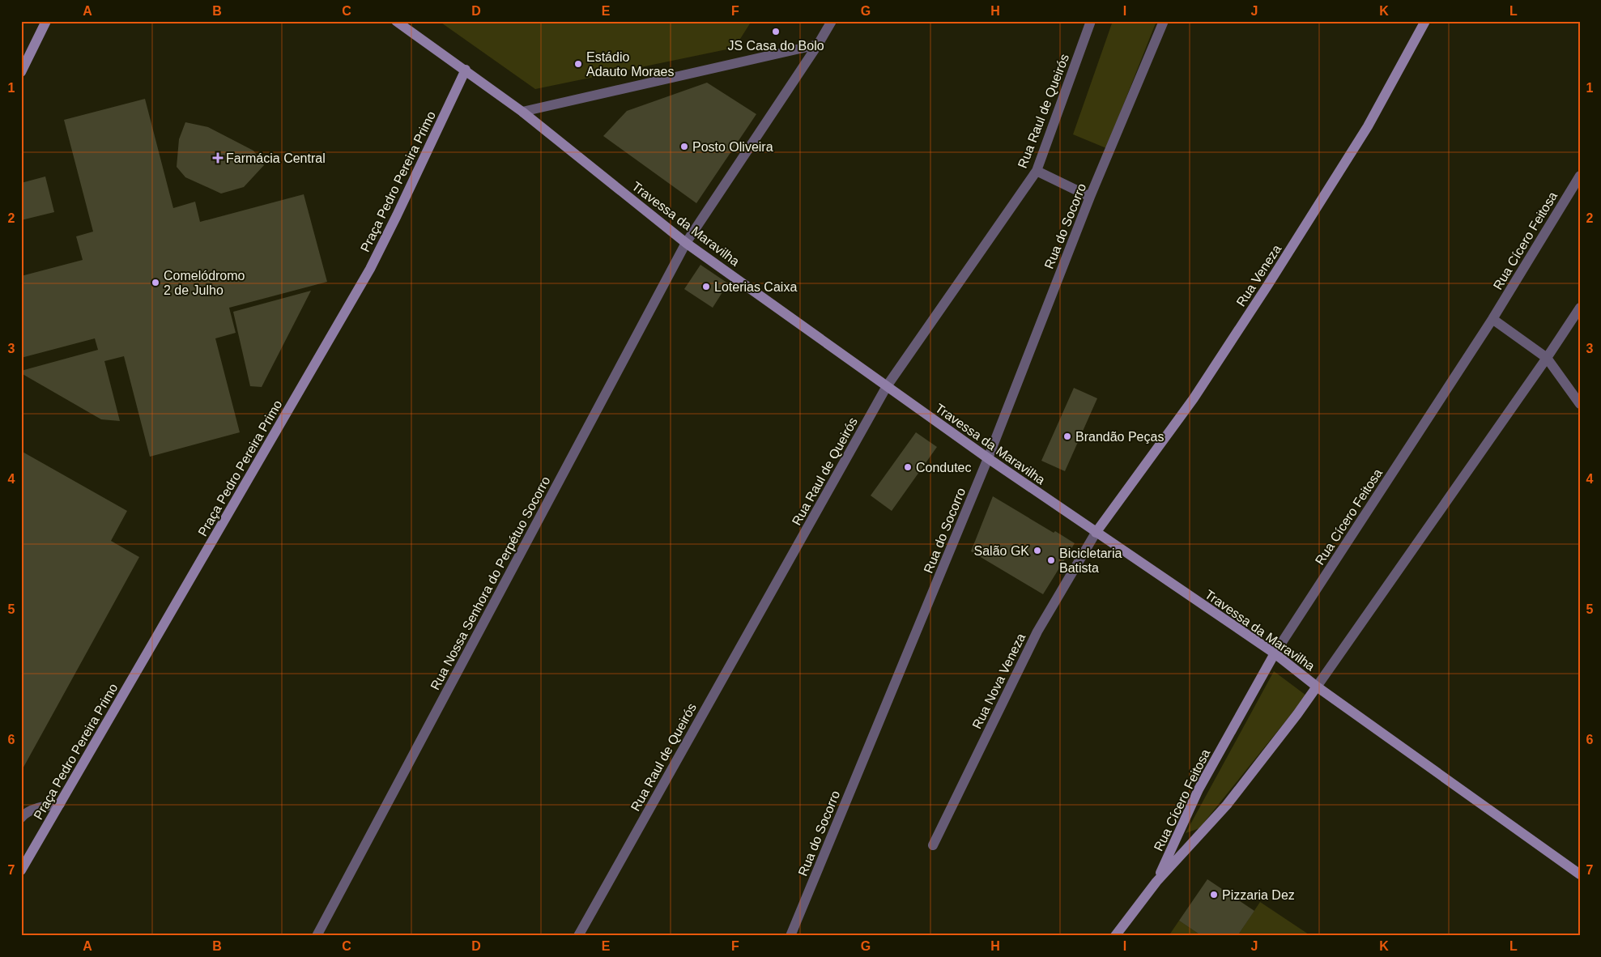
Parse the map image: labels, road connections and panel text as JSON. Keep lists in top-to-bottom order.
{
  "streets": {
    "main road": [
      "Praça Pedro Pereira Primo",
      "Travessa da Maravilha",
      "Rua Cícero Feitosa",
      "Rua Veneza"
    ],
    "street": [
      "Rua Raul de Queirós",
      "Rua do Socorro",
      "Rua Nossa Senhora do Perpétuo Socorro",
      "Rua Nova Veneza"
    ]
  },
  "crossings": [
    ["Rua Raul de Queirós", "Travessa da Maravilha"],
    ["Praça Pedro Pereira Primo", "Travessa da Maravilha"],
    ["Travessa da Maravilha", "Rua do Socorro"],
    ["Travessa da Maravilha", "Rua Cícero Feitosa"],
    ["Travessa da Maravilha", "Rua Veneza"],
    ["Travessa da Maravilha", "Rua Nossa Senhora do Perpétuo Socorro"],
    ["Travessa da Maravilha", "Rua Nova Veneza"],
    ["Rua Veneza", "Rua Nova Veneza"]
  ],
  "places": {
    "other": [
      "JS Casa do Bolo",
      "Estádio Adauto Moraes",
      "Posto Oliveira",
      "Comelódromo 2 de Julho",
      "Loterias Caixa",
      "Brandão Peças",
      "Condutec",
      "Salão GK",
      "Bicicletaria Batista",
      "Pizzaria Dez"
    ],
    "health": ["Farmácia Central"]
  },
  "grid": {
    "columns": [
      "A",
      "B",
      "C",
      "D",
      "E",
      "F",
      "G",
      "H",
      "I",
      "J",
      "K",
      "L"
    ],
    "rows": [
      "1",
      "2",
      "3",
      "4",
      "5",
      "6",
      "7"
    ]
  }
}
